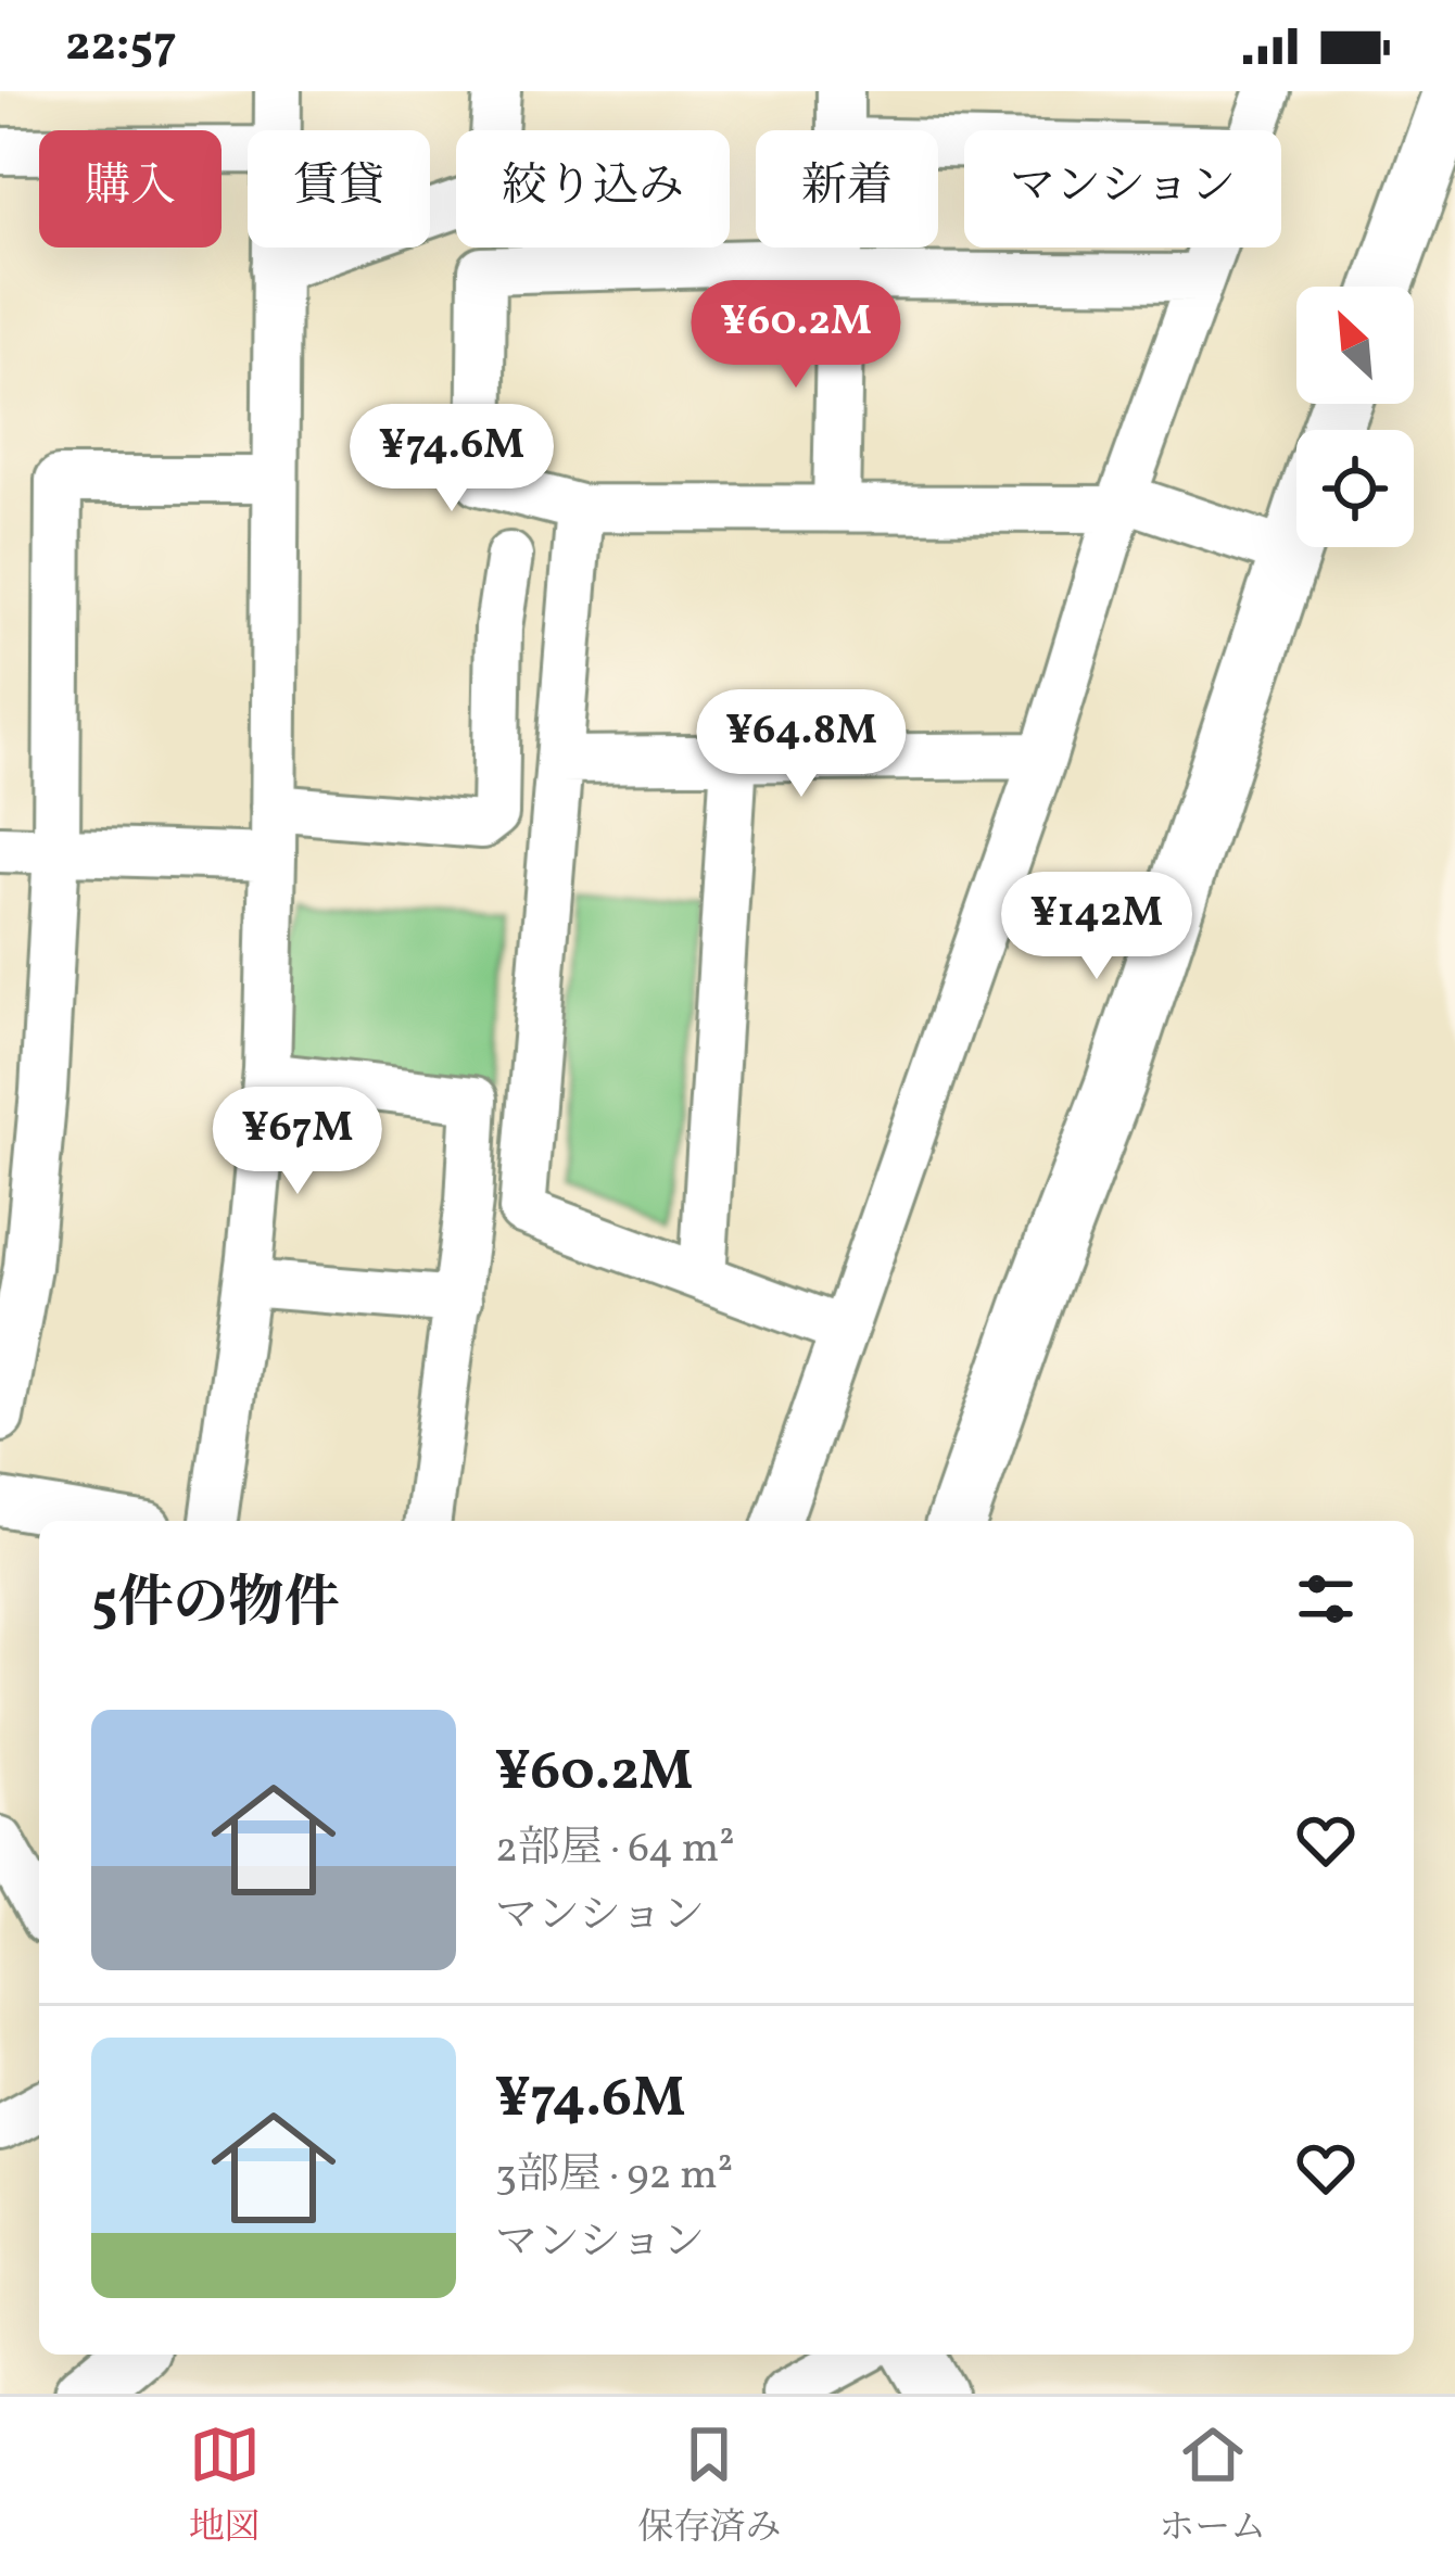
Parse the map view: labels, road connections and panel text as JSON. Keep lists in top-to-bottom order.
{
  "north": "top left",
  "page": {
    "status": "22:57",
    "chip": [
      "購入",
      "賃貸",
      "絞り込み",
      "新着",
      "マンション"
    ],
    "price": [
      "¥60.2M",
      "¥74.6M",
      "¥64.8M",
      "¥142M",
      "¥67M"
    ],
    "heading": "5件の物件",
    "list": [
      {
        "name": "¥60.2M",
        "note": "2部屋 · 64 m² · マンション"
      },
      {
        "name": "¥74.6M",
        "note": "3部屋 · 92 m² · マンション"
      }
    ],
    "tabs": ["地図", "保存済み", "ホーム"]
  }
}
